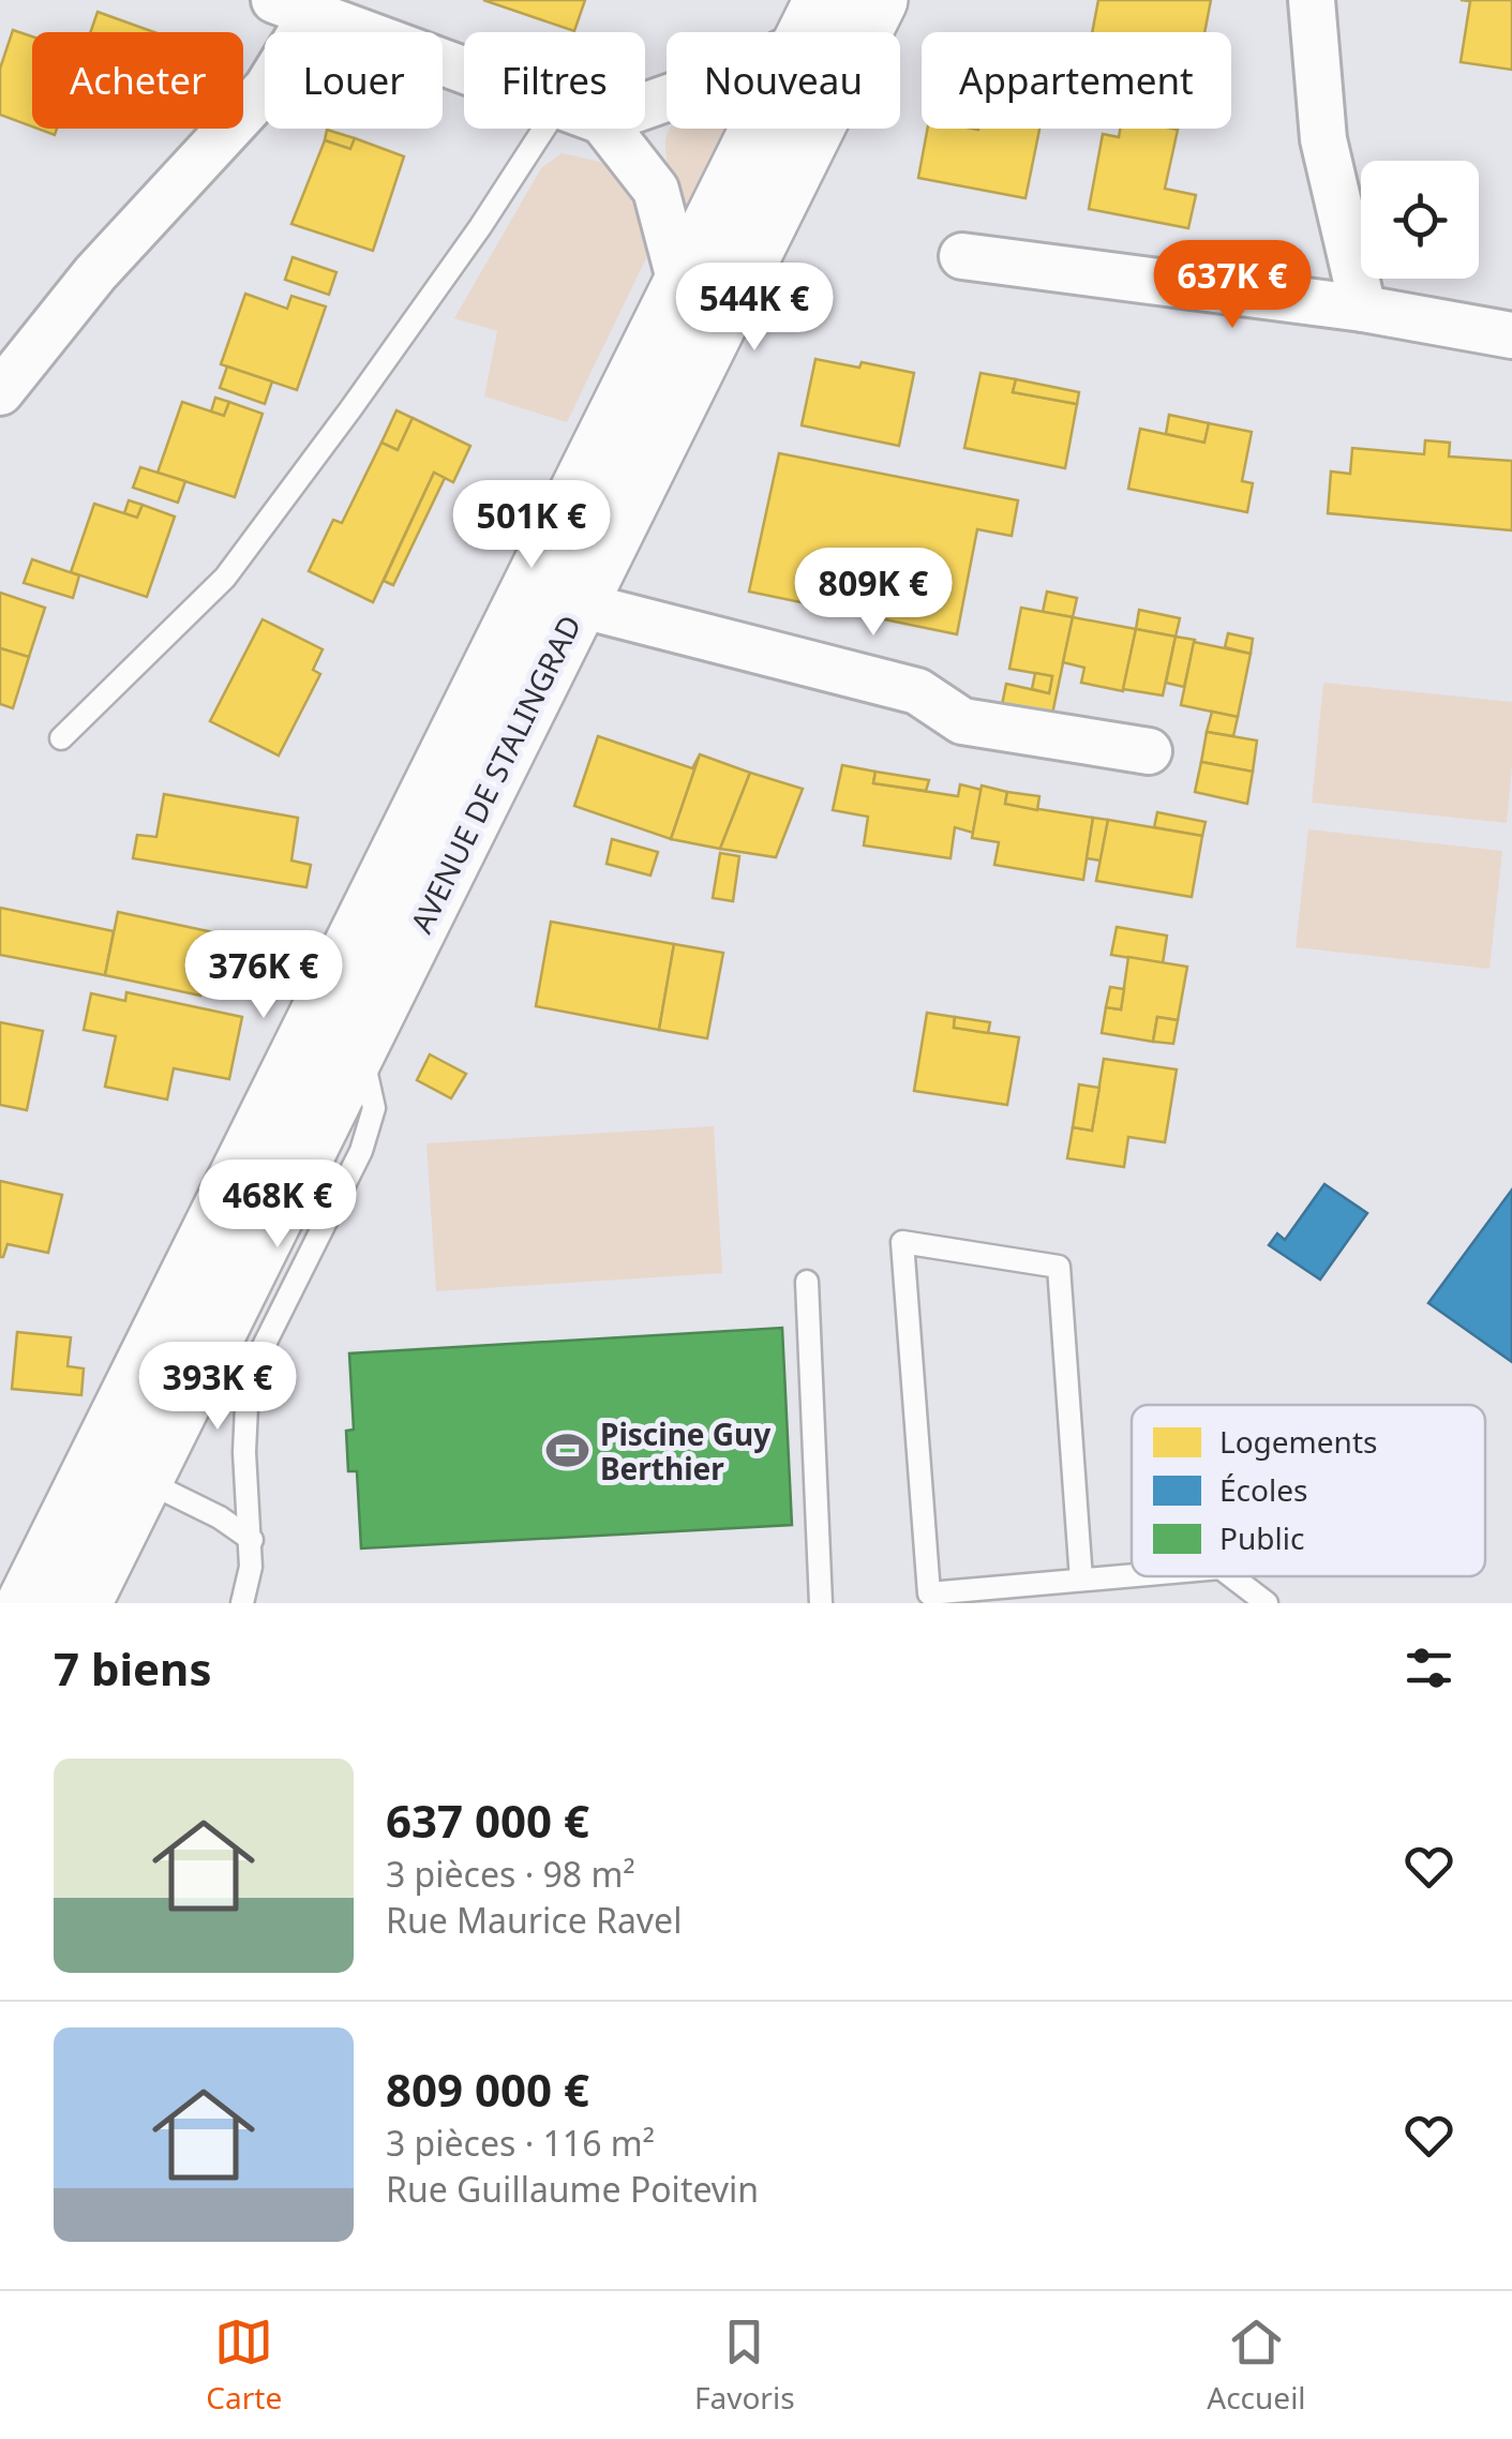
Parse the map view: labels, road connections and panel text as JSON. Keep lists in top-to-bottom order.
{
  "streets": {
    "main road": ["AVENUE DE STALINGRAD"]
  },
  "places": {
    "sports": ["Piscine Guy Berthier"]
  },
  "legend": ["Logements", "Écoles", "Public"],
  "page": {
    "chip": [
      "Acheter",
      "Louer",
      "Filtres",
      "Nouveau",
      "Appartement"
    ],
    "price": [
      "637K €",
      "544K €",
      "501K €",
      "809K €",
      "376K €",
      "468K €",
      "393K €"
    ],
    "heading": "7 biens",
    "list": [
      {
        "name": "637 000 €",
        "note": "3 pièces · 98 m² · Rue Maurice Ravel"
      },
      {
        "name": "809 000 €",
        "note": "3 pièces · 116 m² · Rue Guillaume Poitevin"
      }
    ],
    "tabs": ["Carte", "Favoris", "Accueil"]
  }
}
